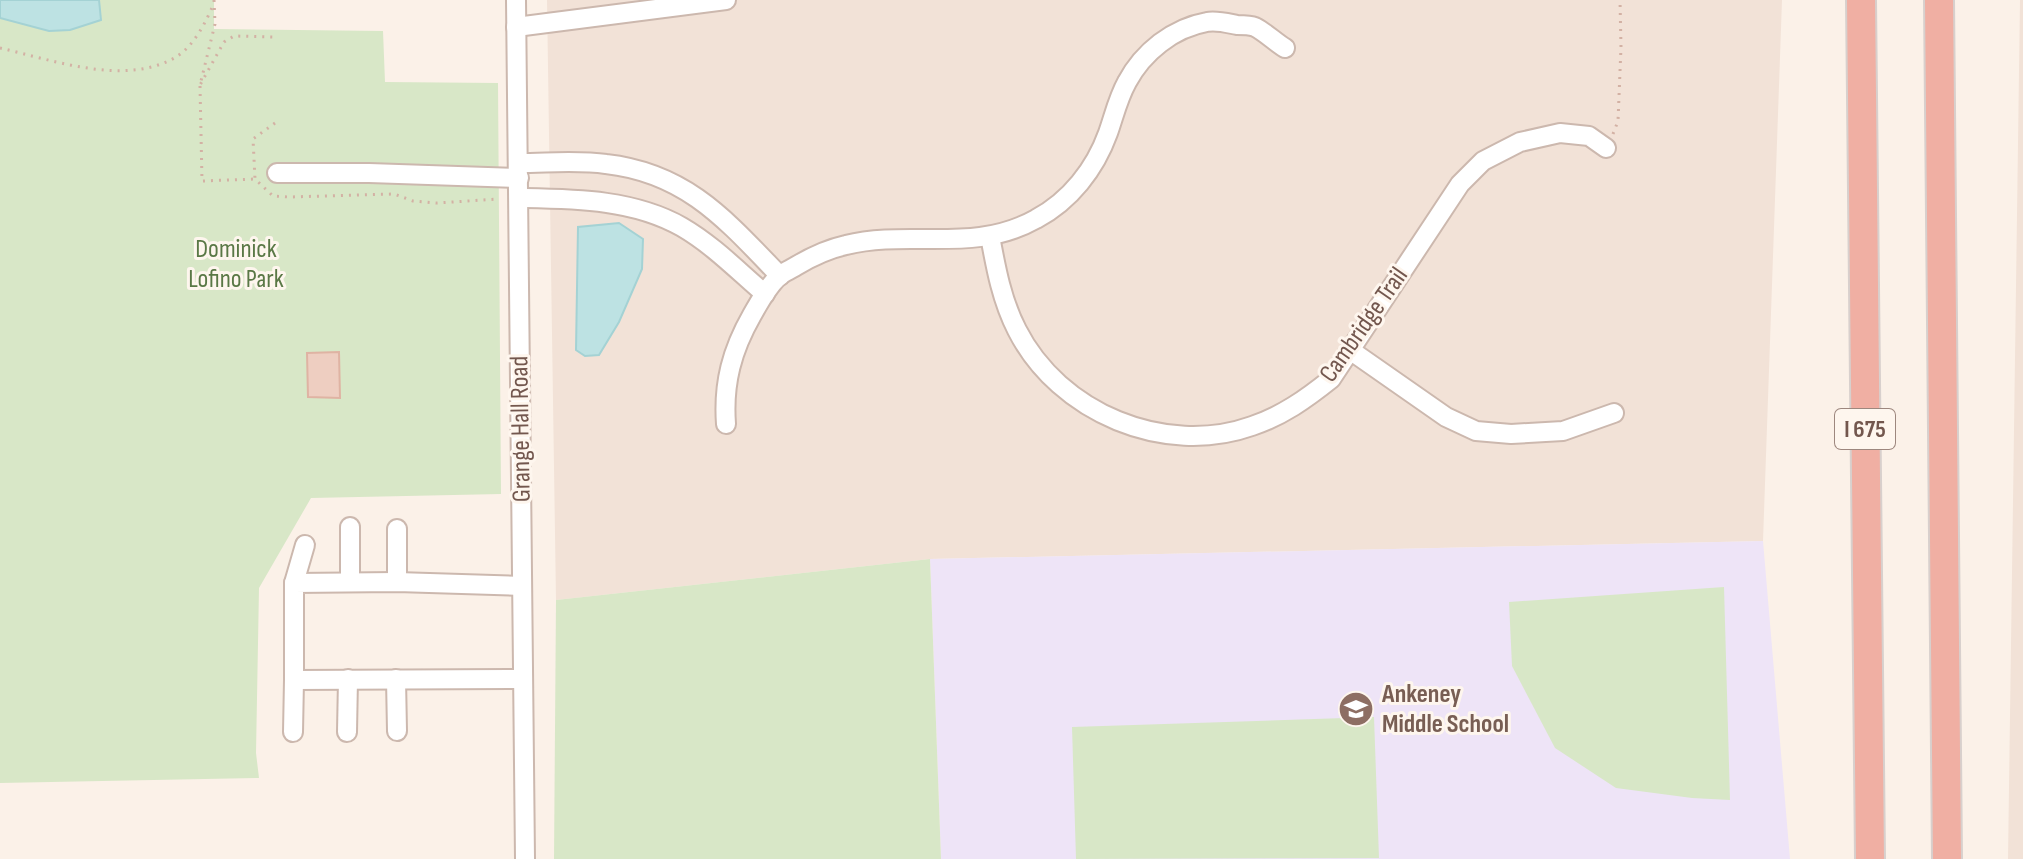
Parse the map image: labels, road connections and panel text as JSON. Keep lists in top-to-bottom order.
{
  "streets": {
    "highway": ["I 675"],
    "street": ["Cambridge Trail", "Grange Hall Road"]
  },
  "parks": ["Dominick Lofino Park"],
  "places": {
    "school or university": ["Ankeney Middle School"]
  }
}
